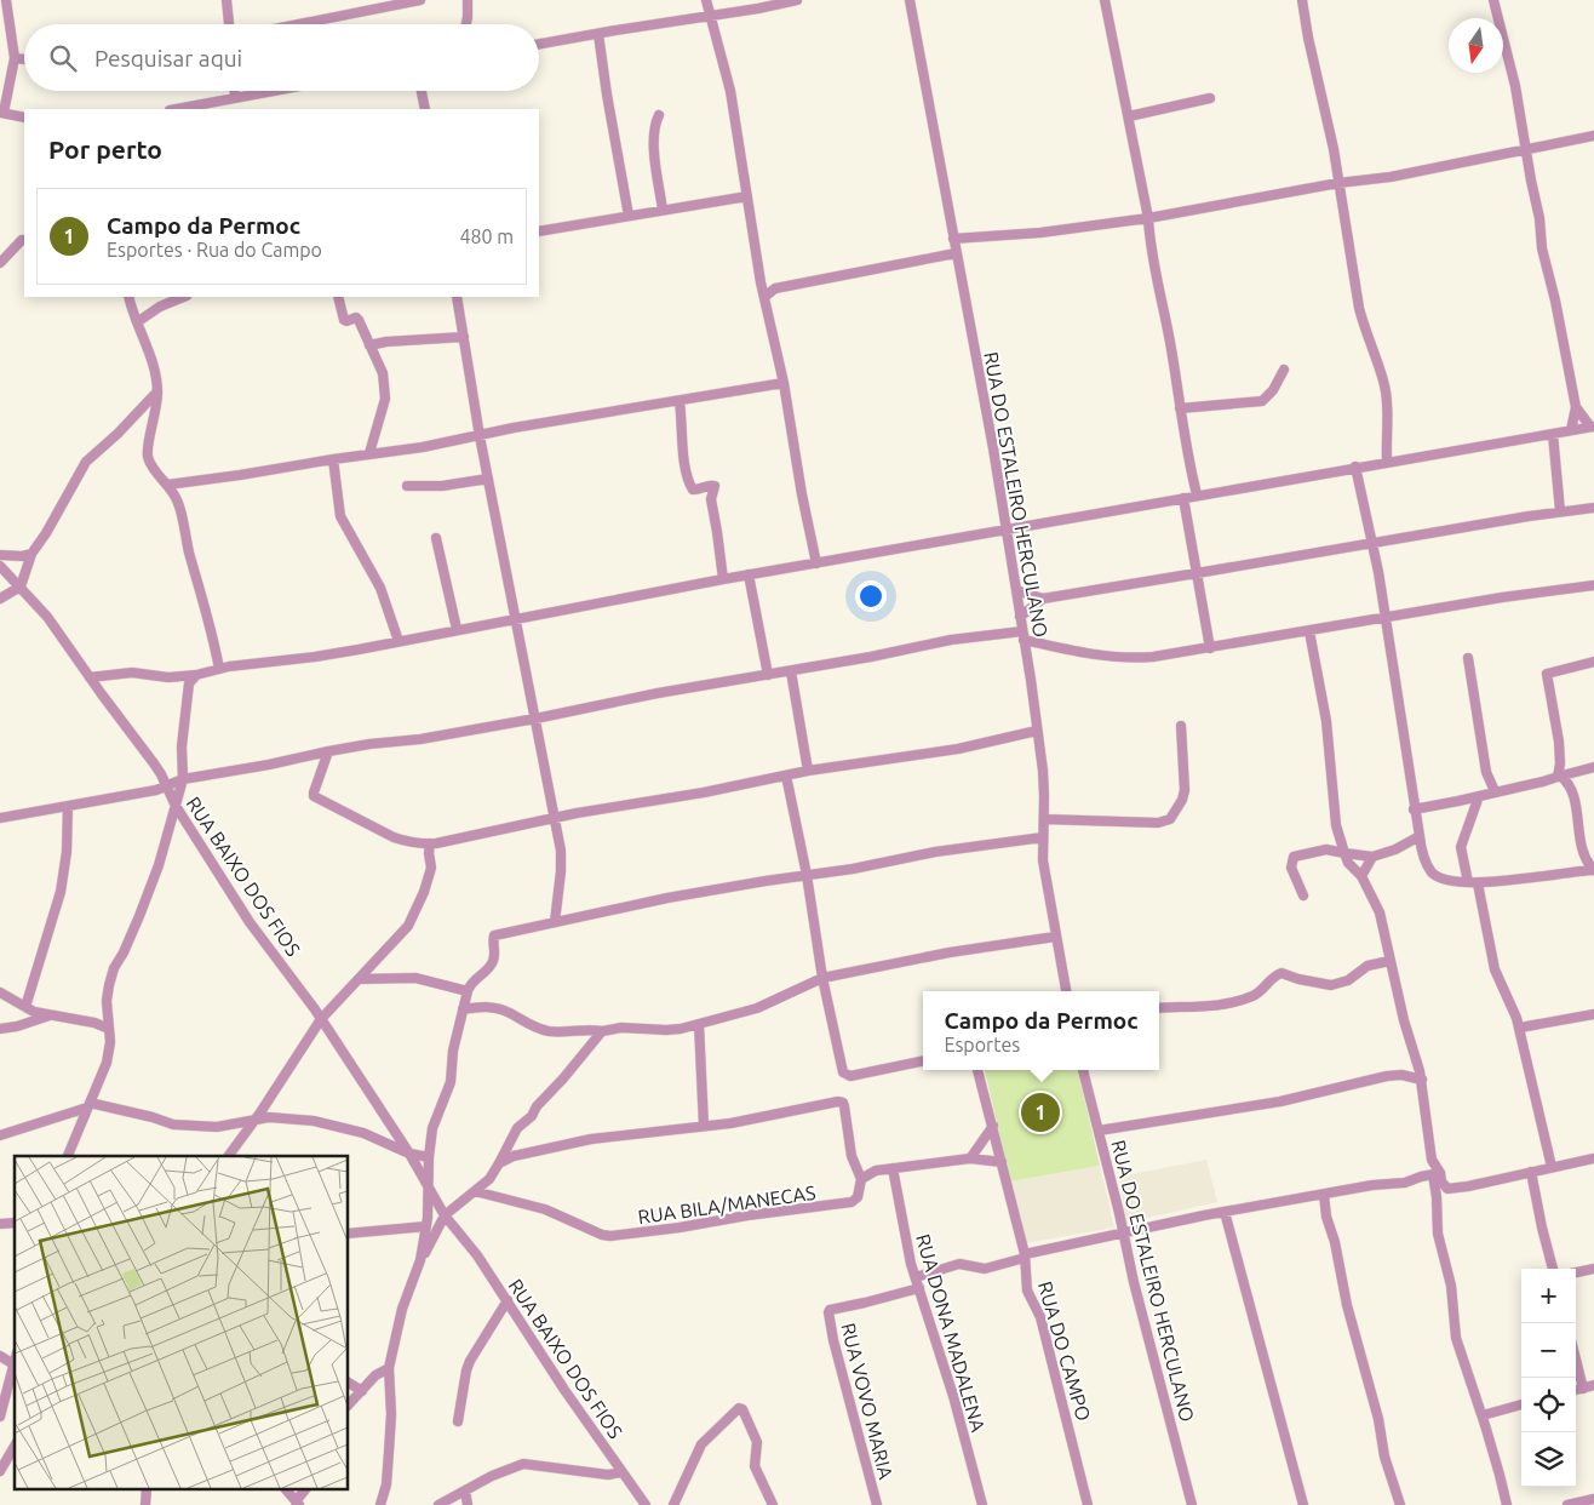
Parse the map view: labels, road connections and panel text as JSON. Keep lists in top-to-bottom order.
{
  "streets": {
    "street": [
      "RUA DO ESTALEIRO HERCULANO",
      "RUA BAIXO DOS FIOS",
      "RUA BILA/MANECAS",
      "RUA DONA MADALENA",
      "RUA DO CAMPO",
      "RUA VOVO MARIA"
    ]
  },
  "crossings": [
    ["RUA DONA MADALENA", "RUA VOVO MARIA"]
  ],
  "north": "bottom",
  "page": {
    "search": "Pesquisar aqui",
    "heading": "Por perto",
    "list": [
      {
        "mark": "1",
        "name": "Campo da Permoc",
        "note": "Esportes · Rua do Campo",
        "value": "480 m"
      }
    ],
    "popup": ["Campo da Permoc", "Esportes"],
    "pins": "1",
    "map_buttons": ["+", "−"]
  }
}
